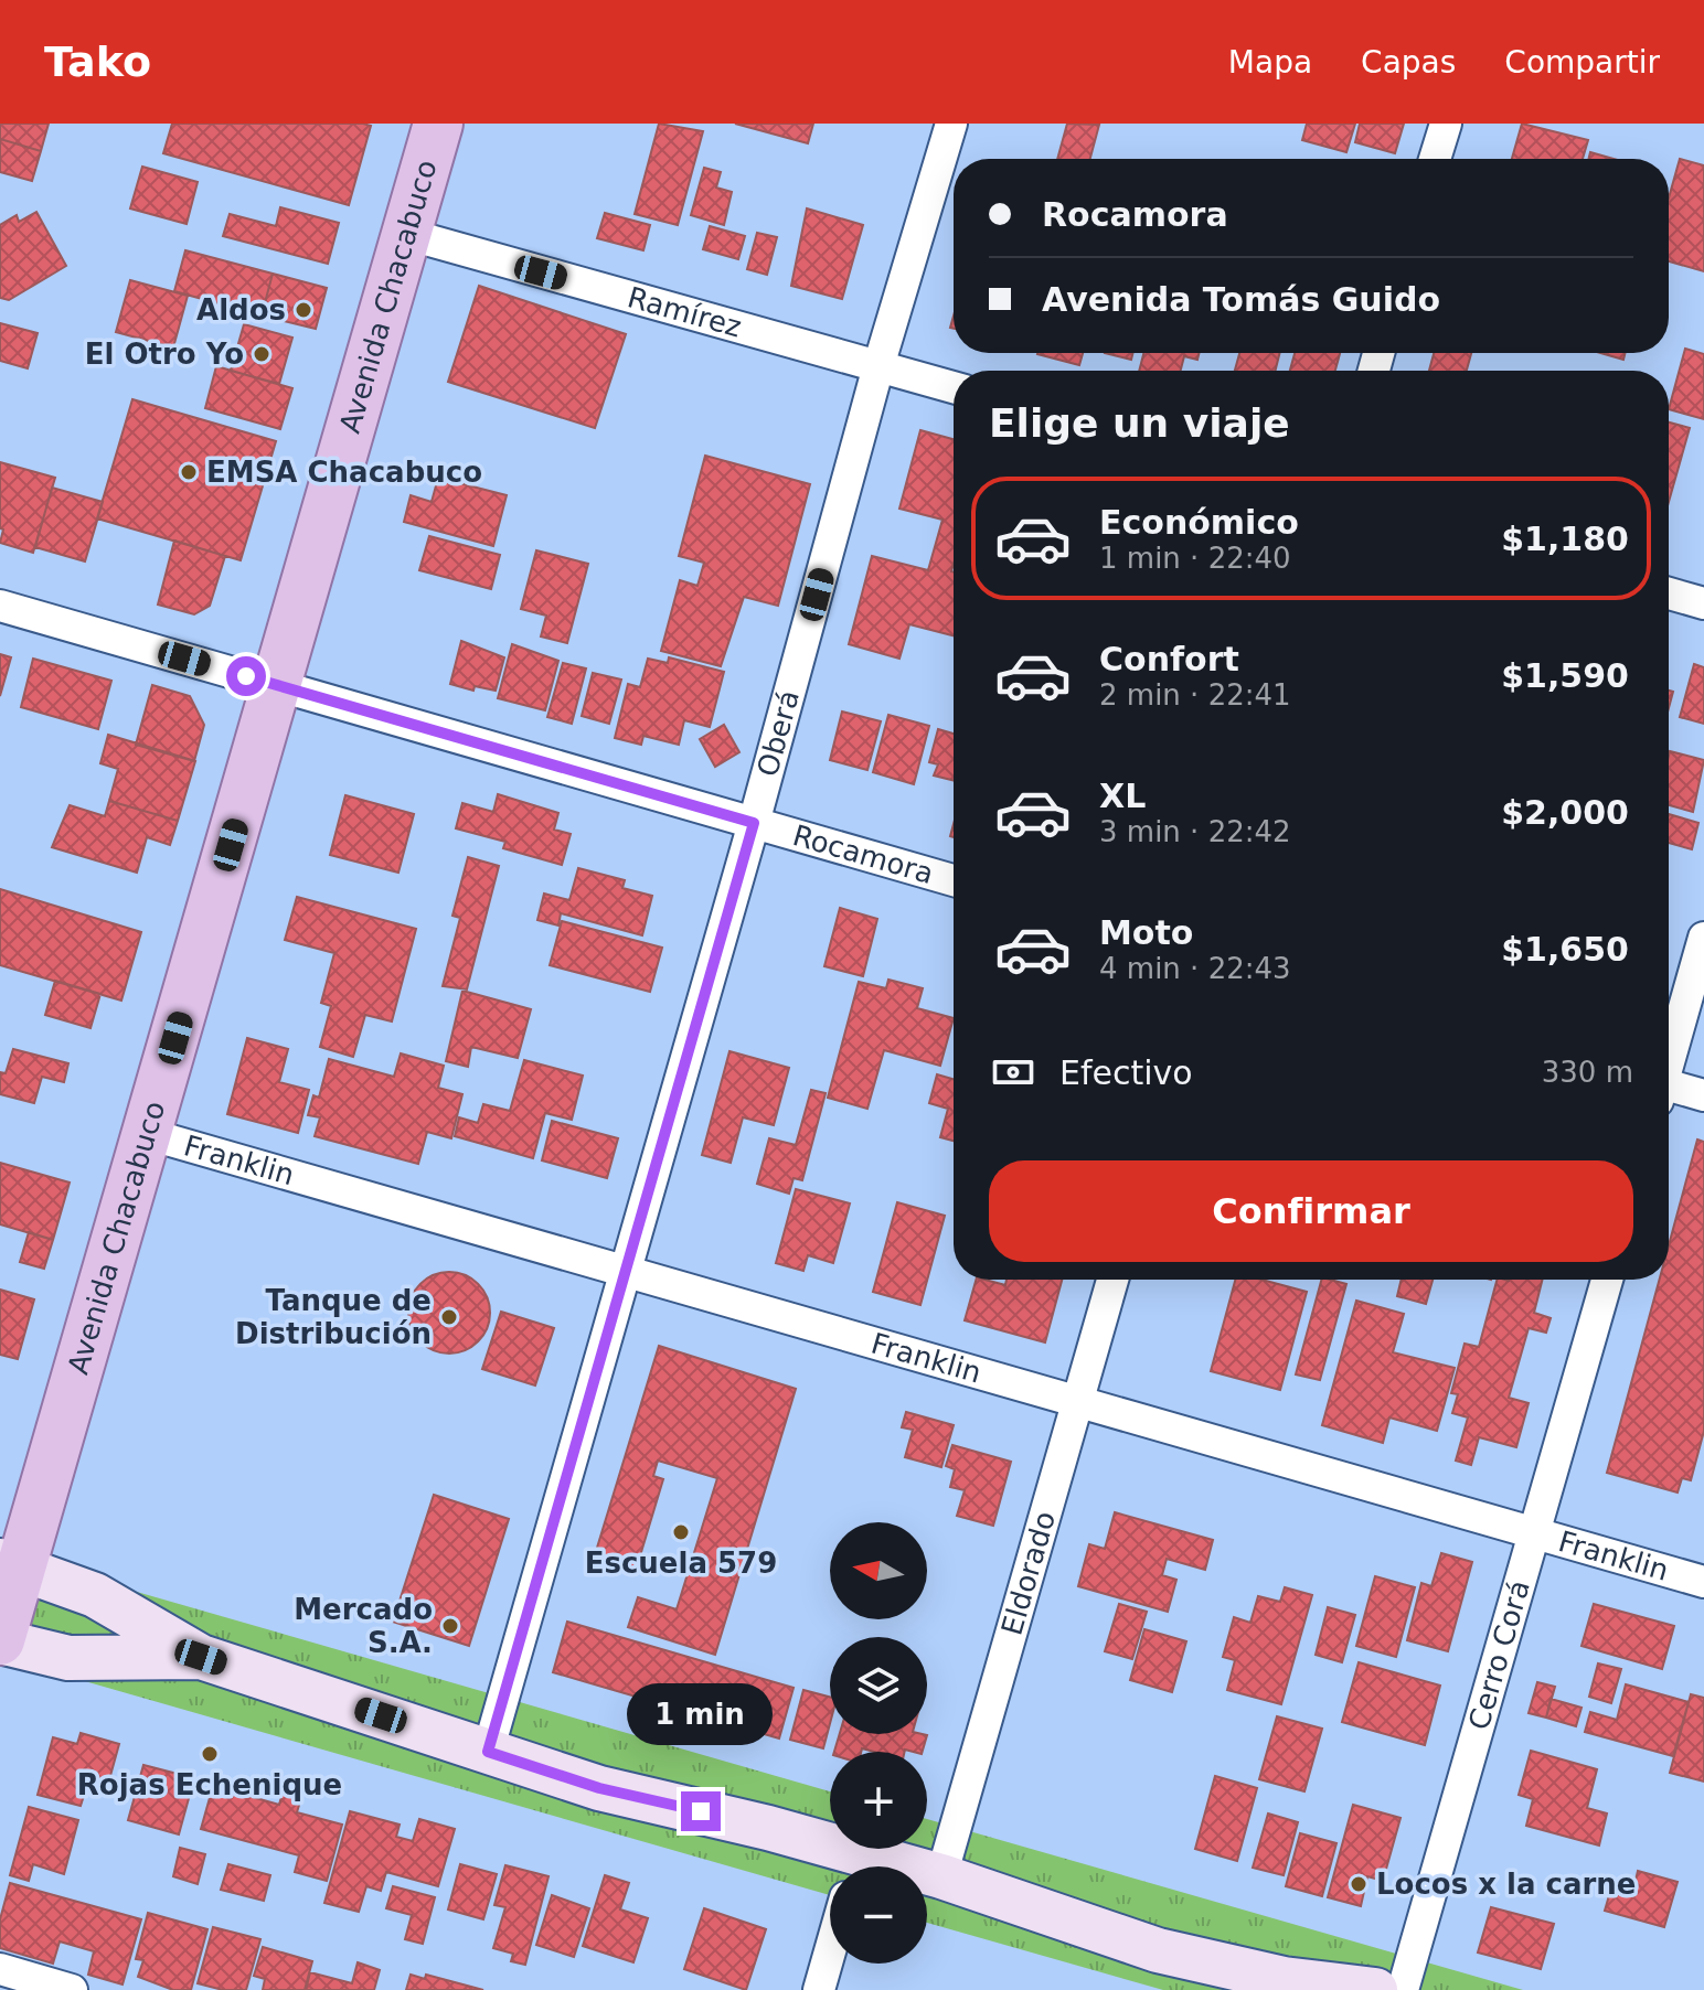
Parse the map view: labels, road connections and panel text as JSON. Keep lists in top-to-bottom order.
{
  "streets": {
    "main road": ["Avenida Chacabuco"],
    "street": [
      "Ramírez",
      "Oberá",
      "Rocamora",
      "Franklin",
      "Eldorado",
      "Cerro Corá"
    ]
  },
  "crossings": [
    ["Avenida Chacabuco", "Ramírez"],
    ["Avenida Chacabuco", "Rocamora"],
    ["Avenida Chacabuco", "Franklin"],
    ["Ramírez", "Oberá"],
    ["Oberá", "Rocamora"],
    ["Oberá", "Franklin"],
    ["Franklin", "Eldorado"],
    ["Franklin", "Cerro Corá"]
  ],
  "places": [
    "Aldos",
    "El Otro Yo",
    "EMSA Chacabuco",
    "Tanque de Distribución",
    "Escuela 579",
    "Mercado S.A.",
    "Rojas Echenique",
    "Locos x la carne"
  ],
  "north": "left",
  "page": {
    "header": "Tako",
    "nav": ["Mapa", "Capas", "Compartir"],
    "banner": ["Rocamora", "Avenida Tomás Guido"],
    "heading": "Elige un viaje",
    "list": [
      {
        "name": "Económico",
        "note": "1 min · 22:40",
        "value": "$1,180"
      },
      {
        "name": "Confort",
        "note": "2 min · 22:41",
        "value": "$1,590"
      },
      {
        "name": "XL",
        "note": "3 min · 22:42",
        "value": "$2,000"
      },
      {
        "name": "Moto",
        "note": "4 min · 22:43",
        "value": "$1,650"
      }
    ],
    "pay": ["Efectivo", "330 m"],
    "buttons": "Confirmar",
    "map_buttons": ["+", "−"],
    "bubble": "1 min"
  }
}
